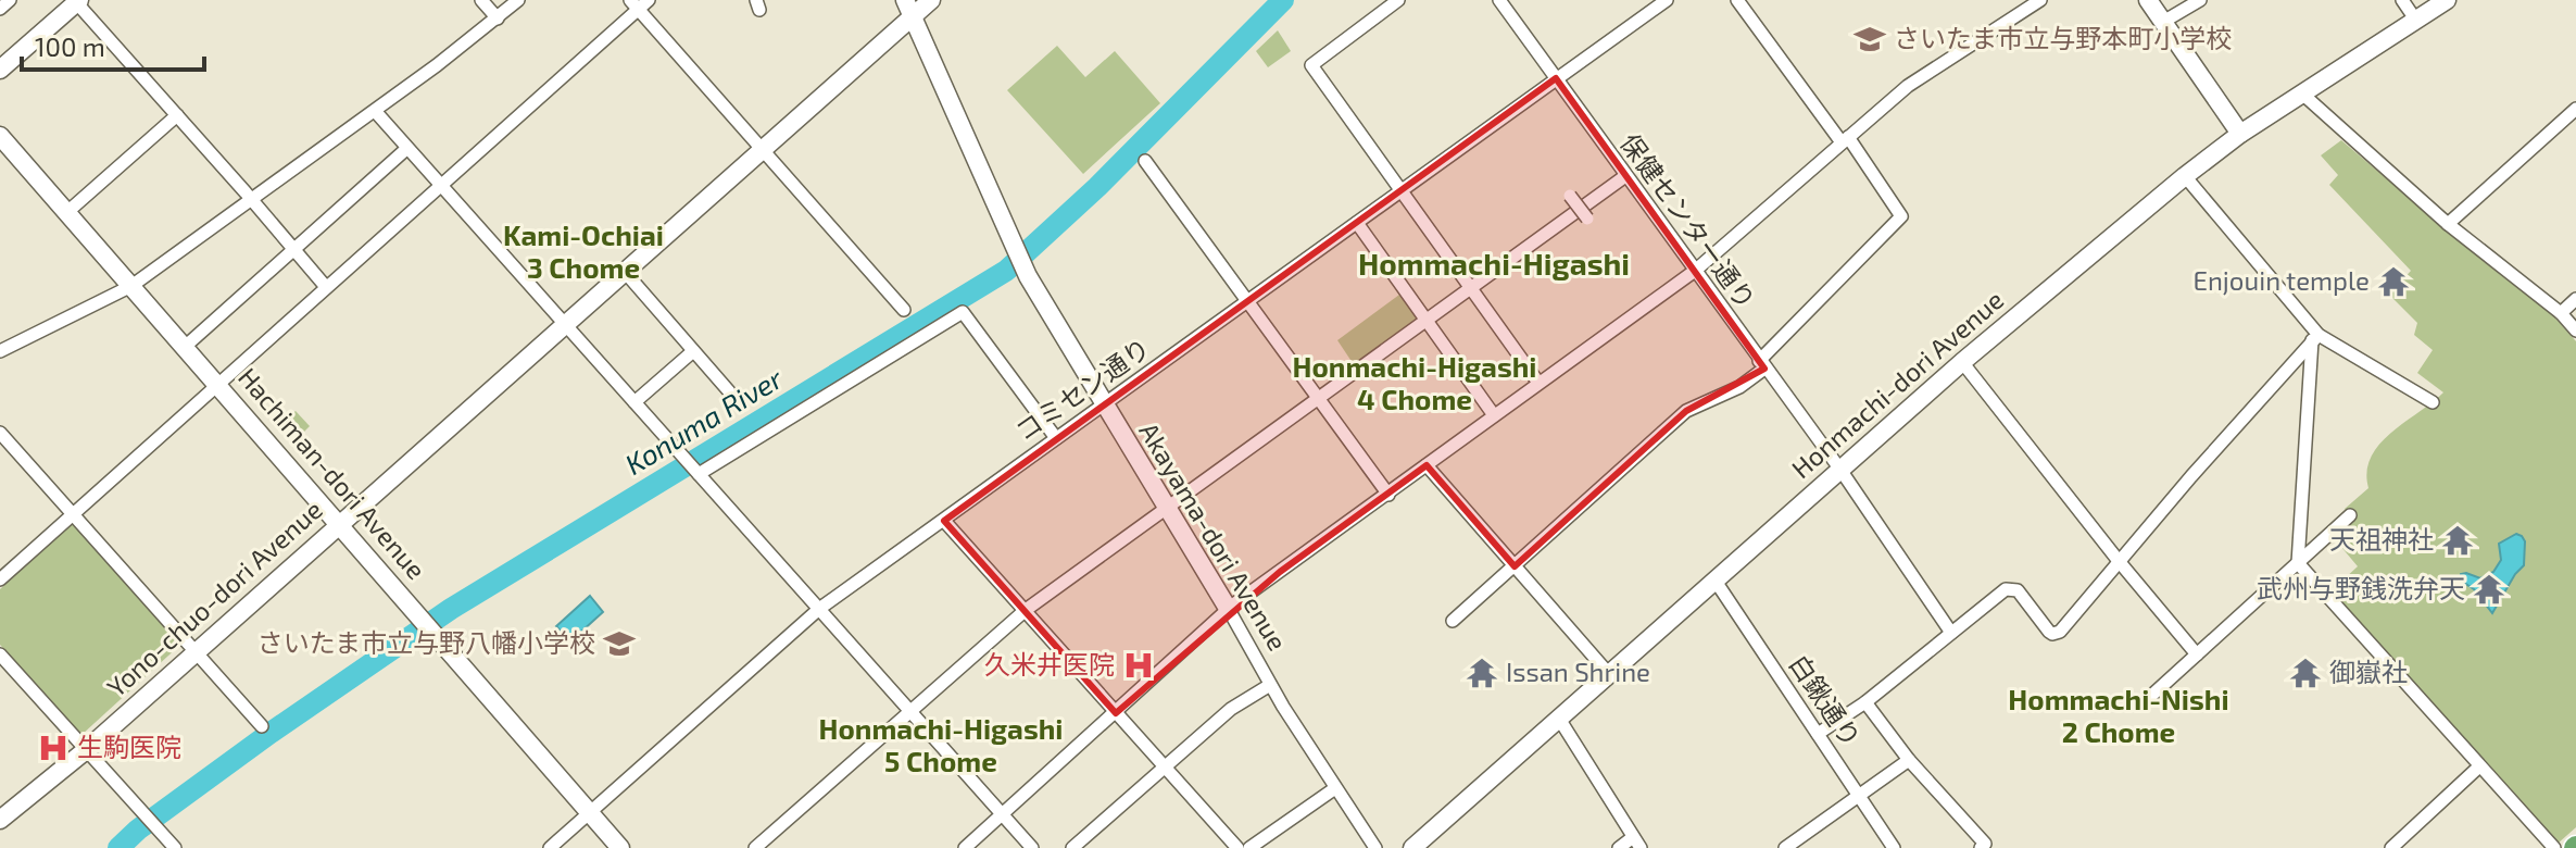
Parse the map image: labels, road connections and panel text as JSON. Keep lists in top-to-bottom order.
{
  "streets": {
    "main road": [
      "Honmachi-dori Avenue",
      "Hachiman-dori Avenue",
      "Akayama-dori Avenue",
      "Yono-chuo-dori Avenue"
    ],
    "street": ["保健センター通り", "コミセン通り", "白鍬通り"]
  },
  "crossings": [
    ["保健センター通り", "Honmachi-dori Avenue"],
    ["保健センター通り", "コミセン通り"],
    ["Honmachi-dori Avenue", "白鍬通り"],
    ["コミセン通り", "Hachiman-dori Avenue"],
    ["コミセン通り", "Akayama-dori Avenue"],
    ["Hachiman-dori Avenue", "Yono-chuo-dori Avenue"],
    ["Akayama-dori Avenue", "Yono-chuo-dori Avenue"]
  ],
  "districts": [
    "Kami-Ochiai 3 Chome",
    "Hommachi-Higashi",
    "Honmachi-Higashi 4 Chome",
    "Hommachi-Nishi 2 Chome",
    "Honmachi-Higashi 5 Chome"
  ],
  "water": ["Konuma River"],
  "places": {
    "school or university": ["さいたま市立与野本町小学校", "さいたま市立与野八幡小学校"],
    "temple": [
      "Enjouin temple",
      "天祖神社",
      "武州与野銭洗弁天",
      "Issan Shrine",
      "御嶽社"
    ],
    "hospital": ["久米井医院", "生駒医院"]
  },
  "scale_bar": "100 m"
}
